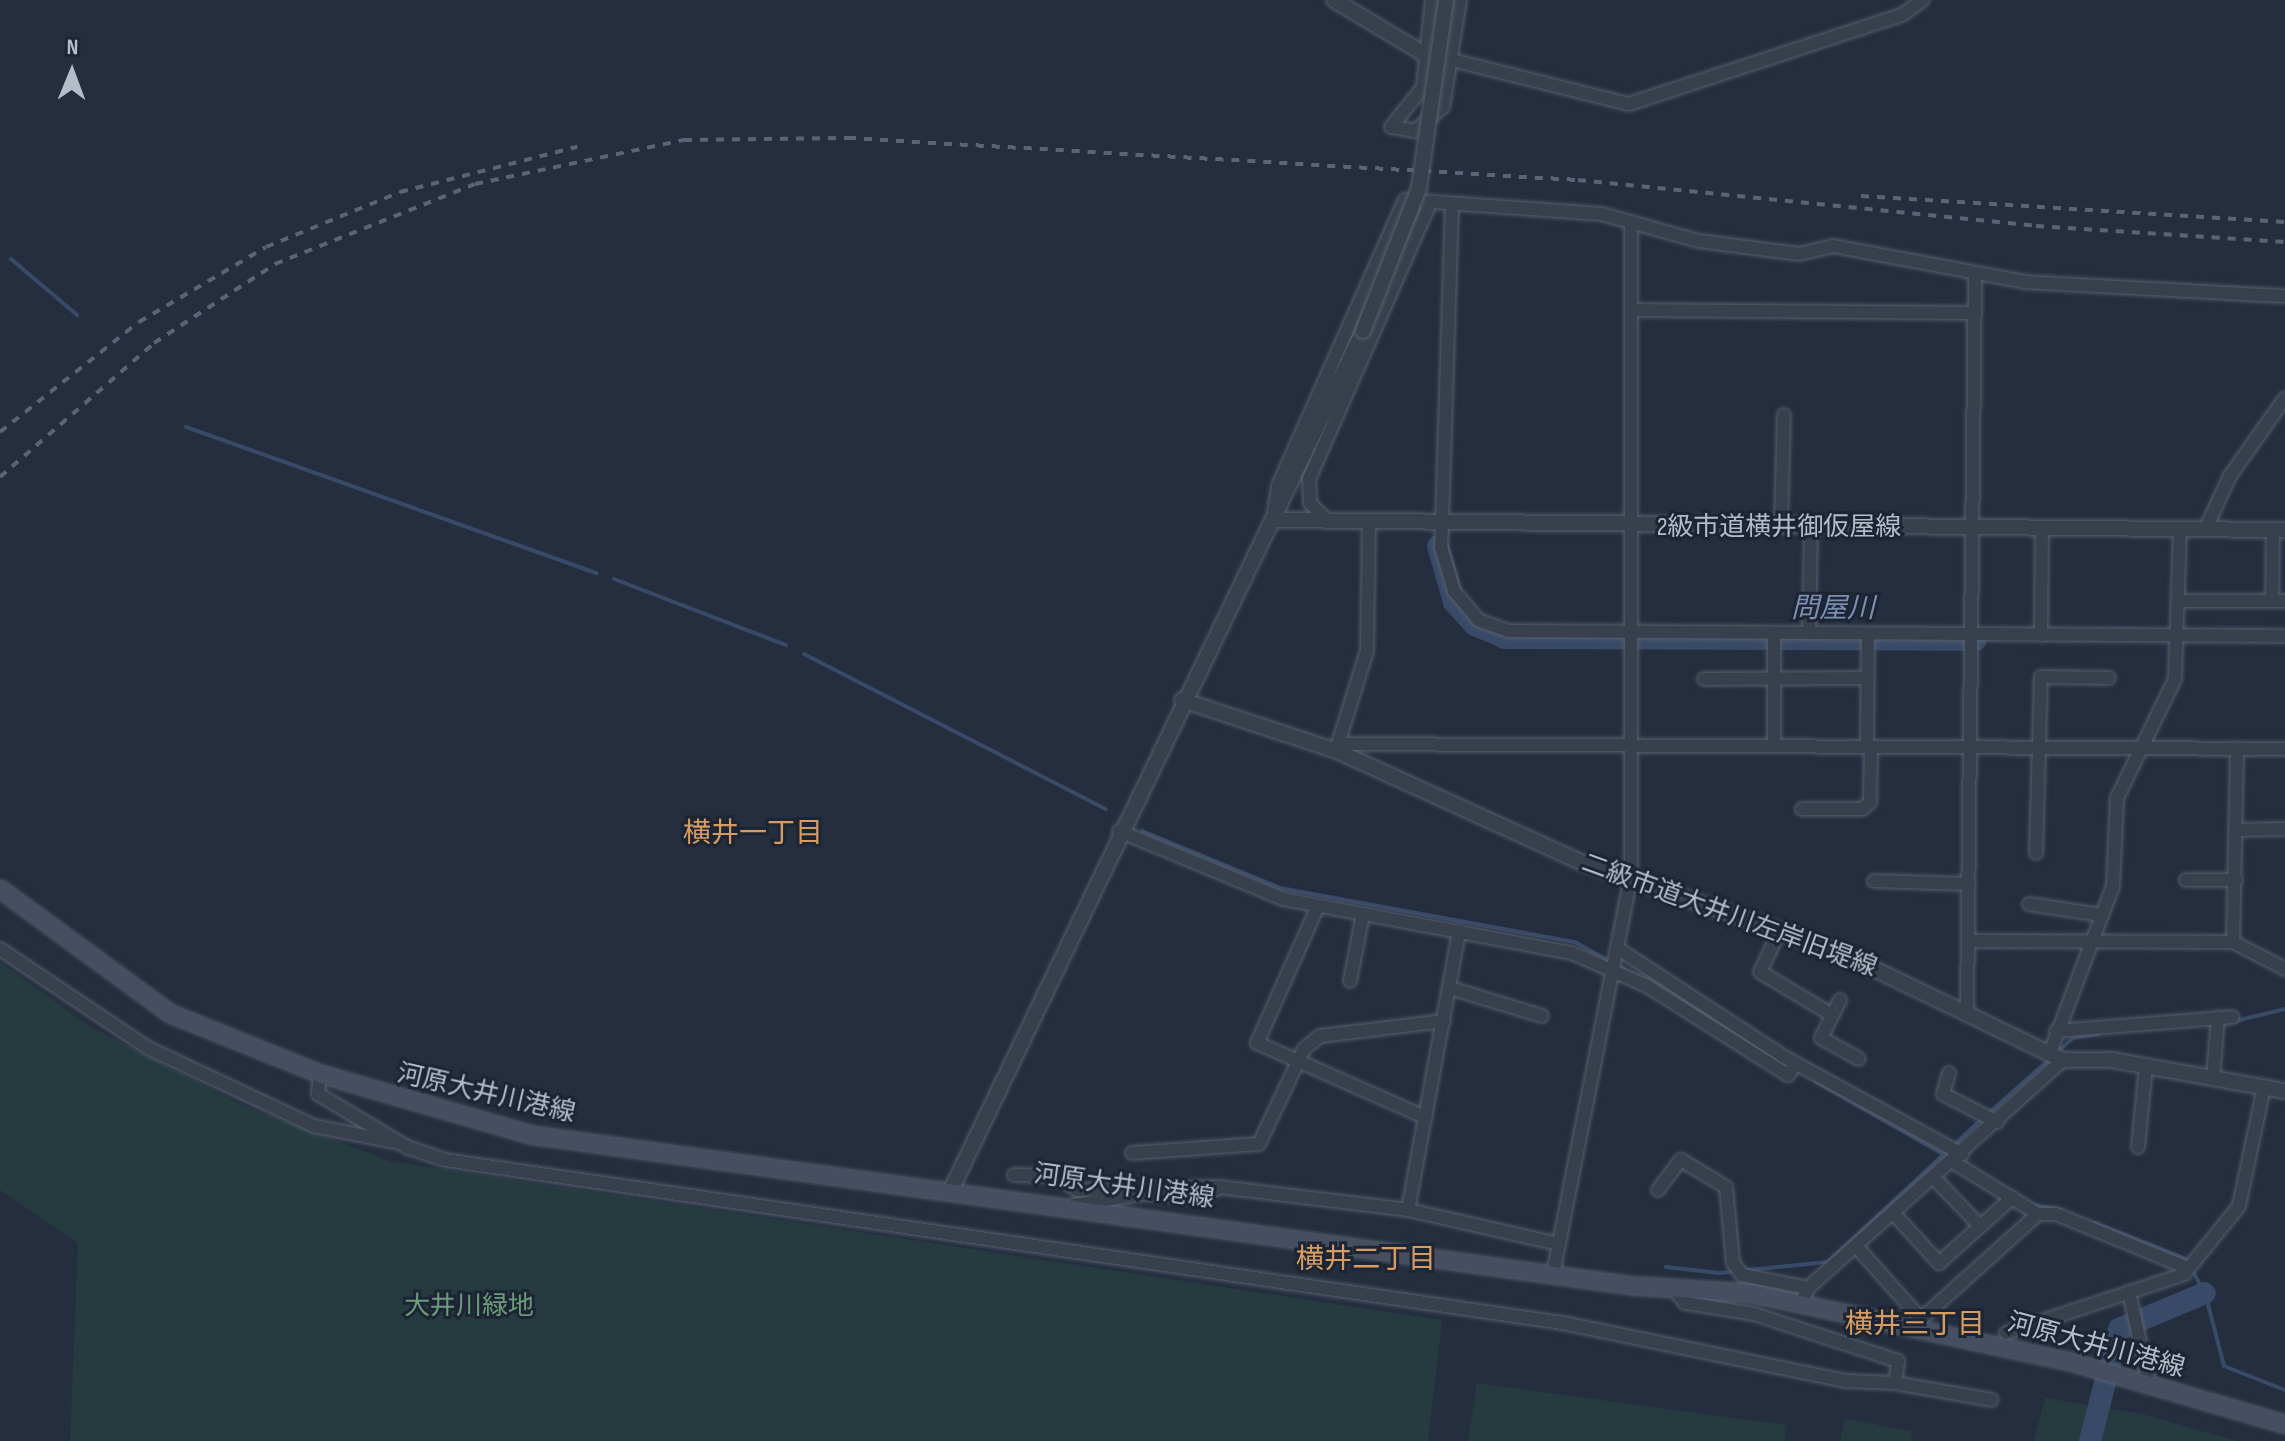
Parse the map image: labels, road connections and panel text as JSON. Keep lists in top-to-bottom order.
{
  "streets": {
    "main road": ["河原大井川港線"],
    "street": ["2級市道横井御仮屋線", "二級市道大井川左岸旧堤線"]
  },
  "districts": ["横井一丁目", "横井二丁目", "横井三丁目"],
  "water": ["問屋川"],
  "parks": ["大井川緑地"],
  "north": "top"
}
